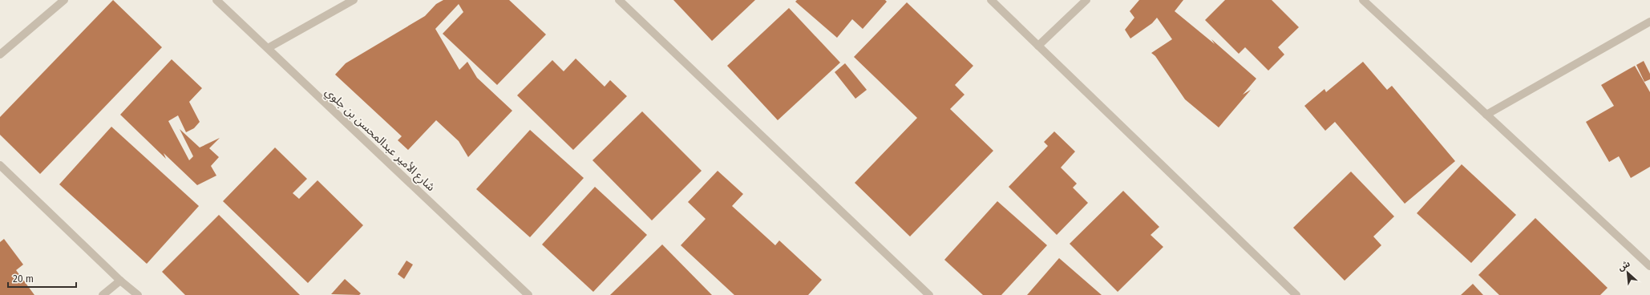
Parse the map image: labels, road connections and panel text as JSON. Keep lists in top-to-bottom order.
{
  "streets": {
    "street": ["شارع الأمير عبدالمحسن بن جلوي"]
  },
  "scale_bar": "20 m",
  "north": "top left"
}
